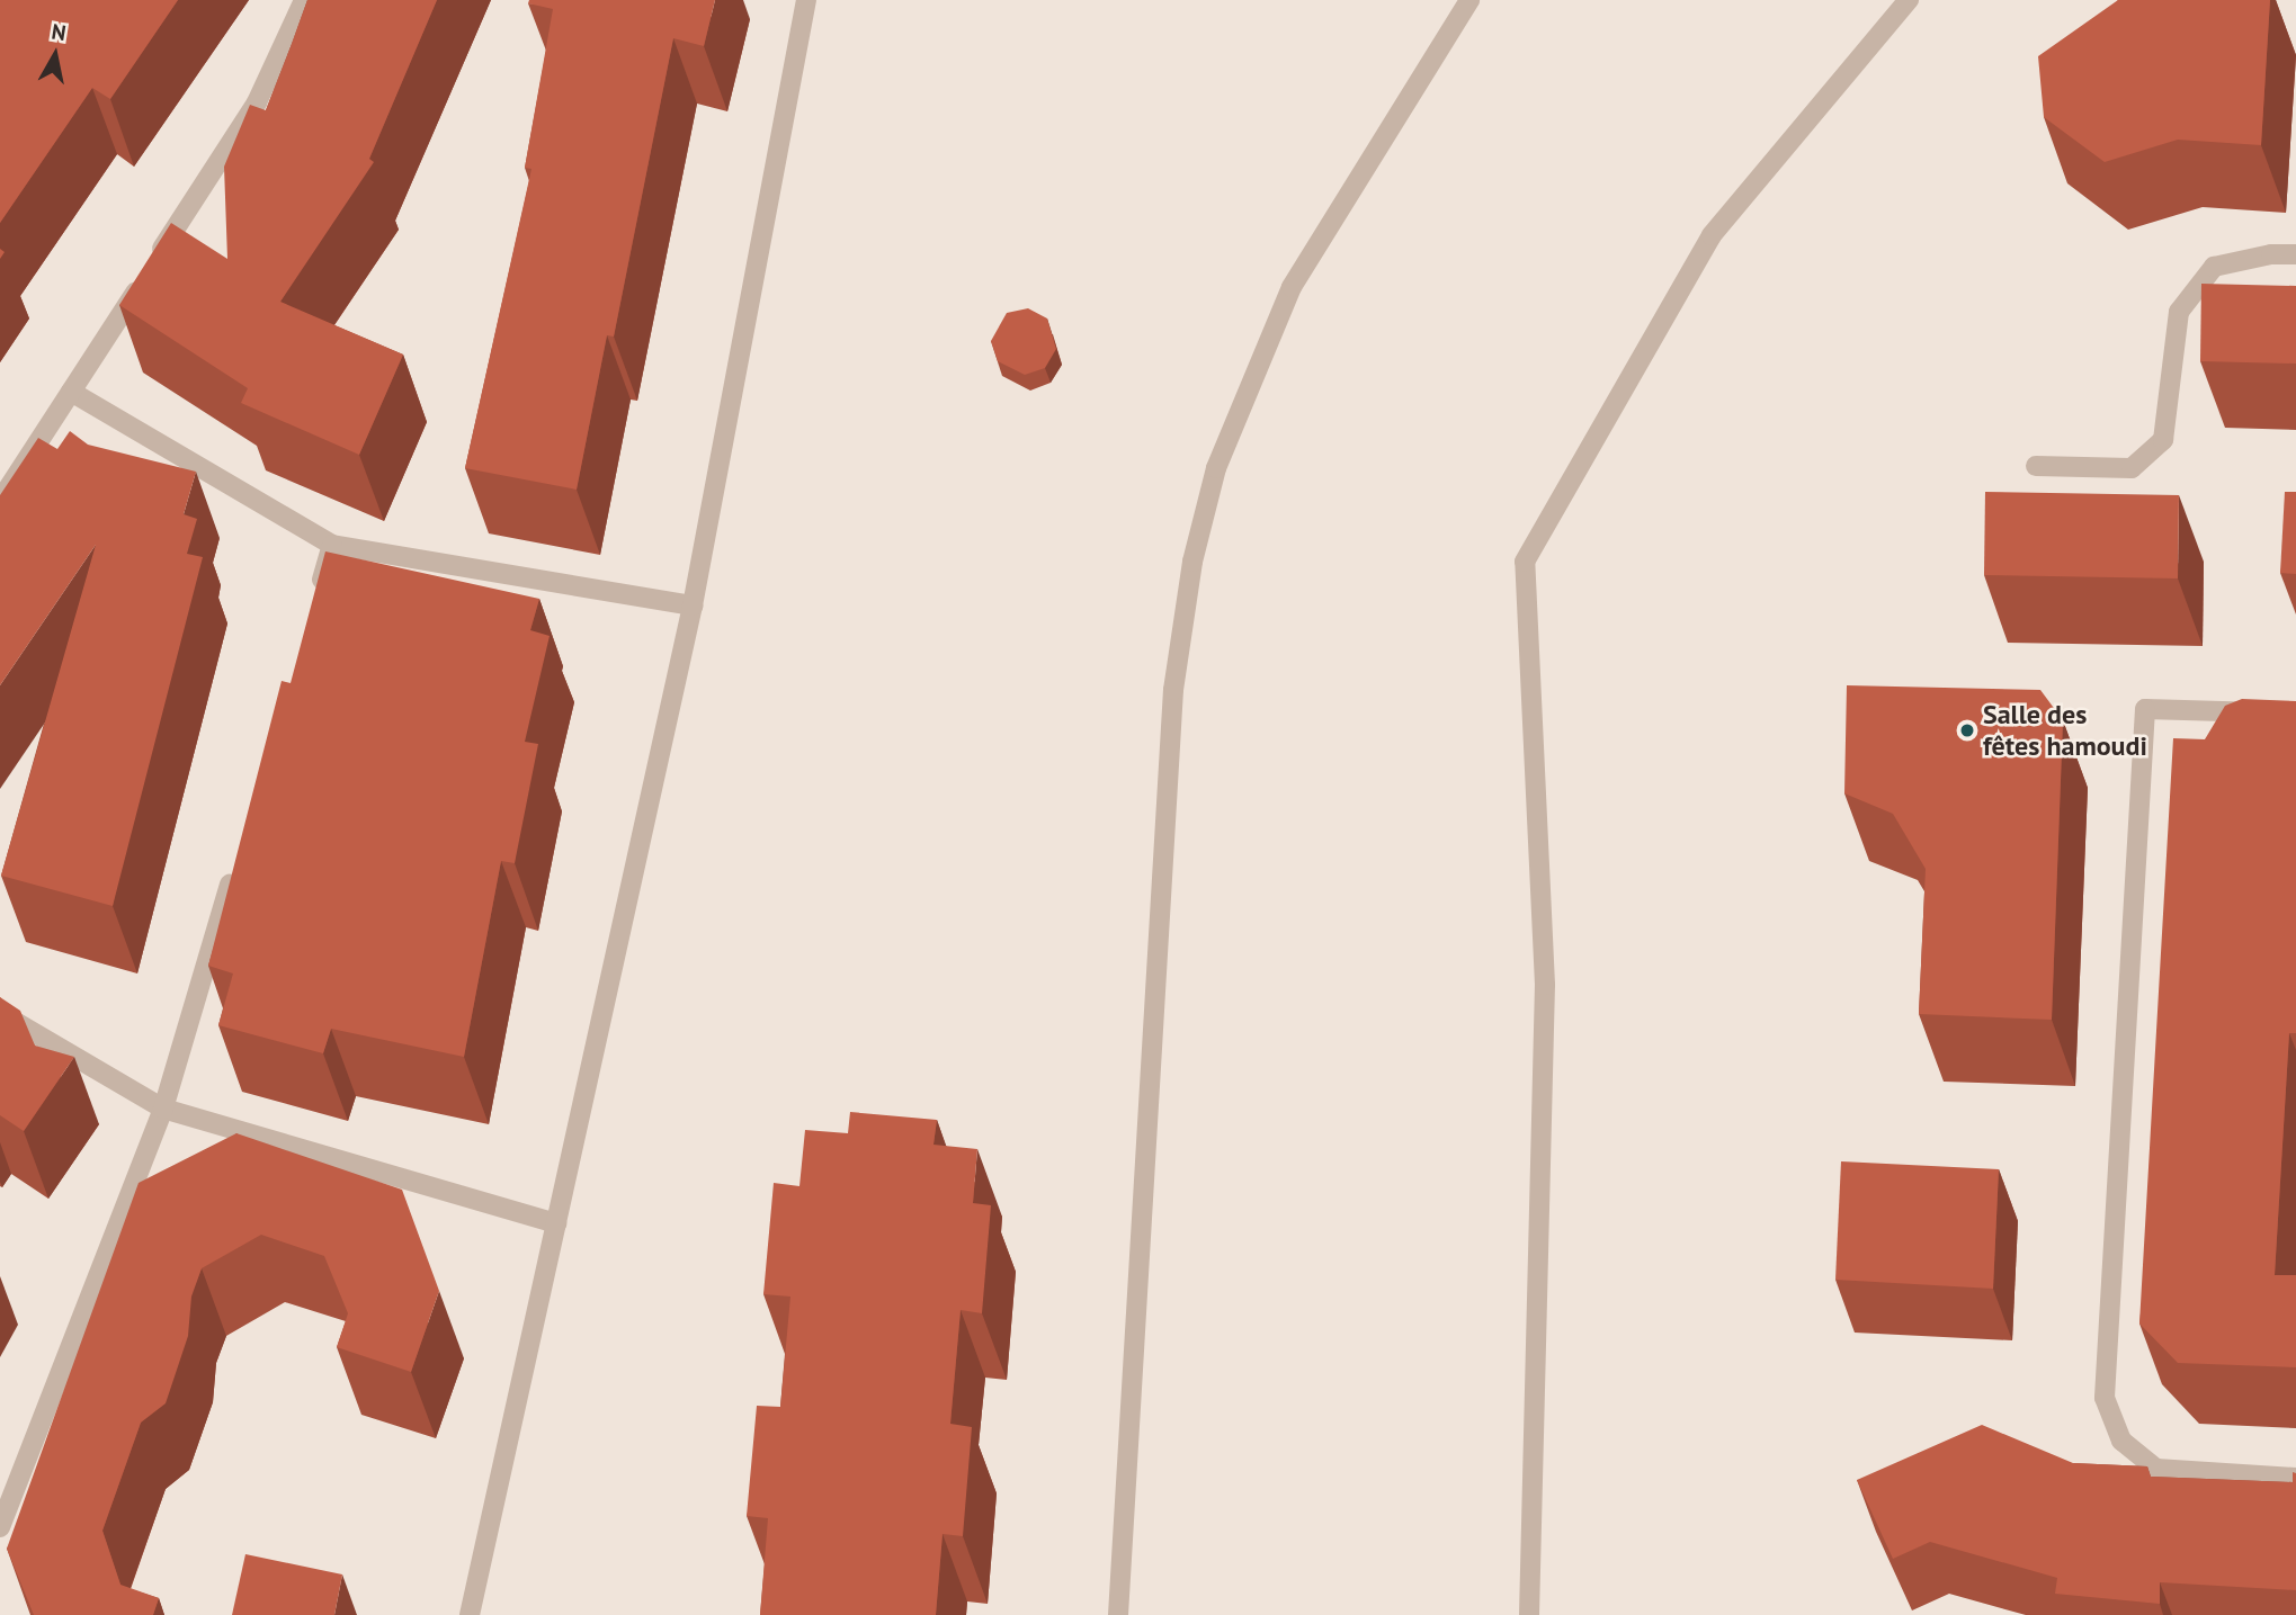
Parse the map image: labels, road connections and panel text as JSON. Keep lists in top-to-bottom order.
{
  "places": ["Salle des fêtes hamoudi"],
  "north": "top"
}
